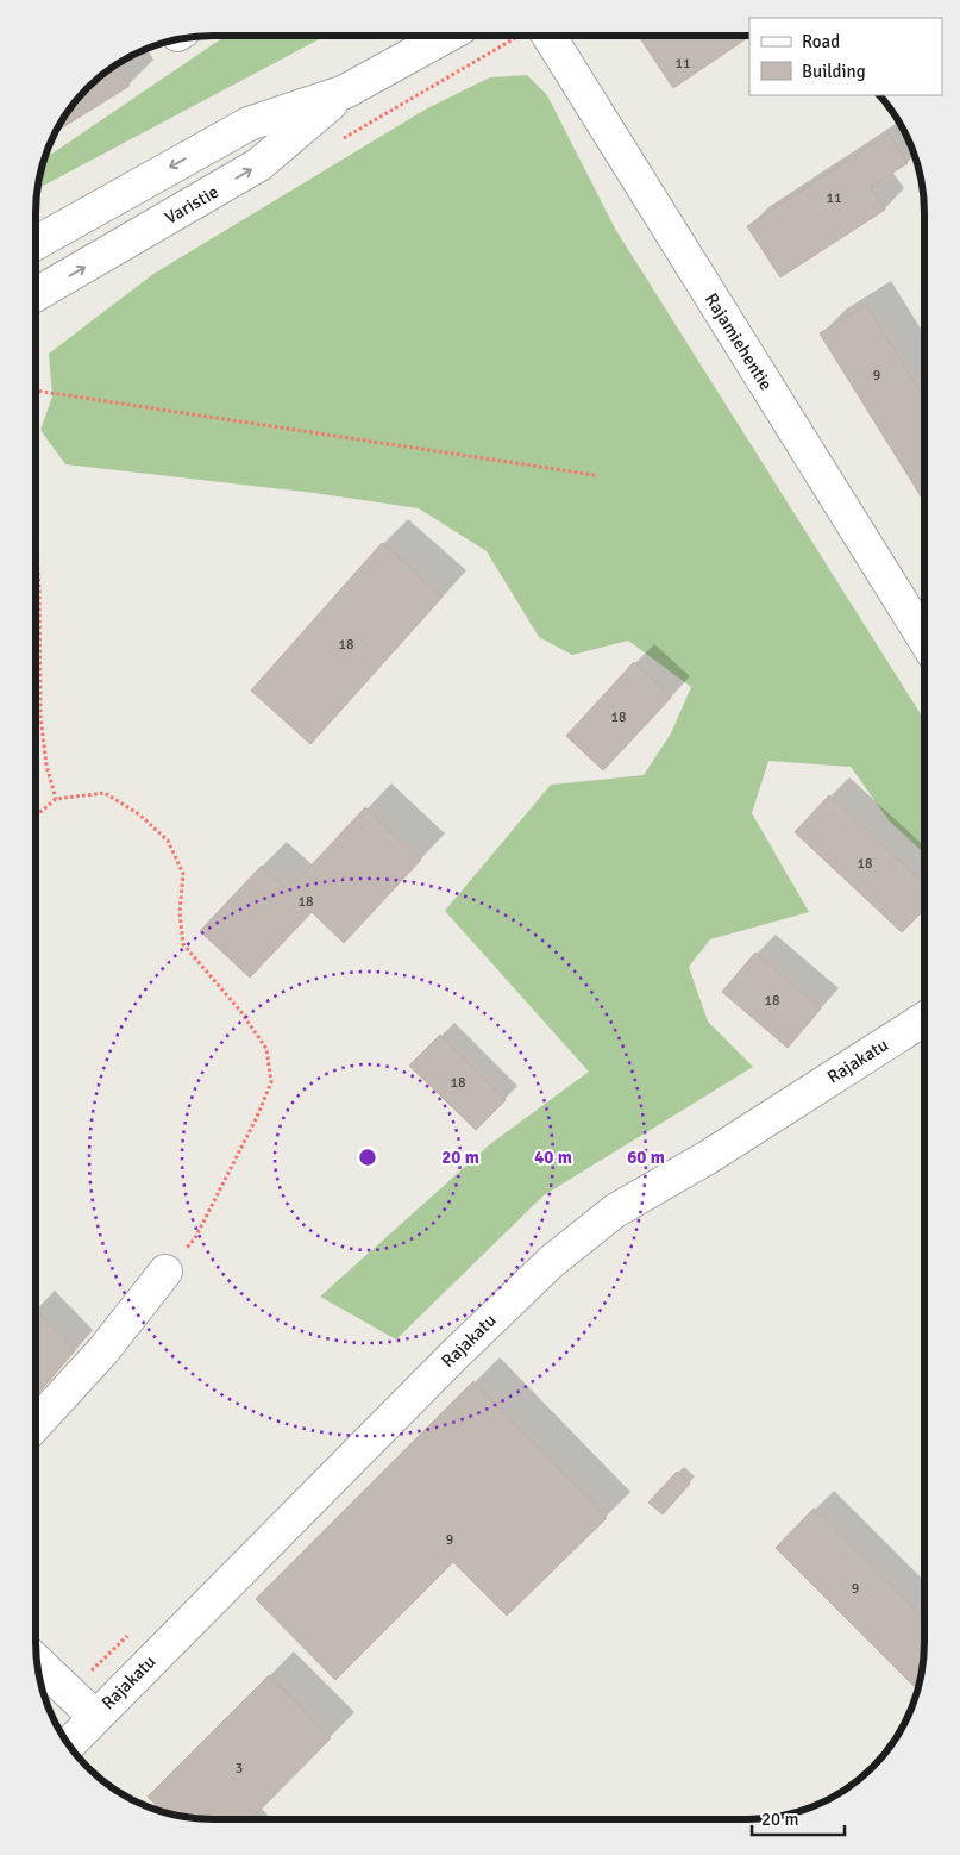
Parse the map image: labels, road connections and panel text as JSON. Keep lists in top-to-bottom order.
{
  "streets": {
    "street": ["Varistie", "Rajamiehentie", "Rajakatu"]
  },
  "house_numbers": [
    "11",
    "11",
    "9",
    "18",
    "18",
    "18",
    "18",
    "18",
    "18",
    "9",
    "9",
    "3"
  ],
  "legend": ["Road", "Building"],
  "scale_bar": "20 m",
  "rings": ["20 m", "40 m", "60 m"]
}
